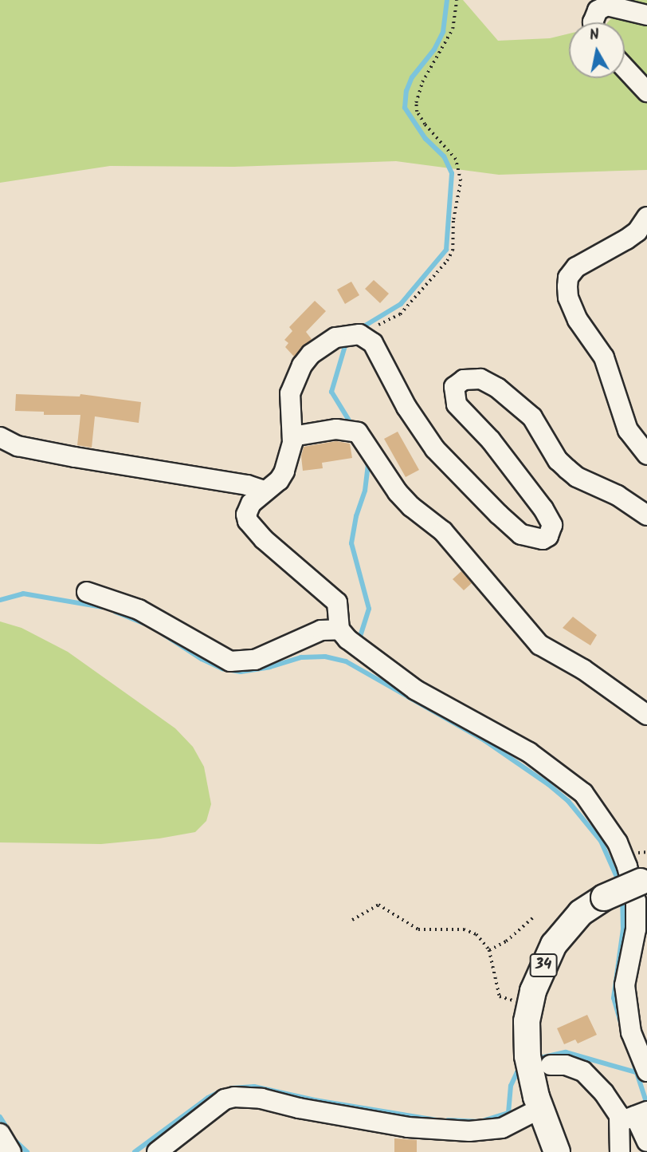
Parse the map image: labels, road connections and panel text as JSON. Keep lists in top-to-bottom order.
{
  "streets": {
    "main road": ["34"]
  },
  "north": "top"
}
